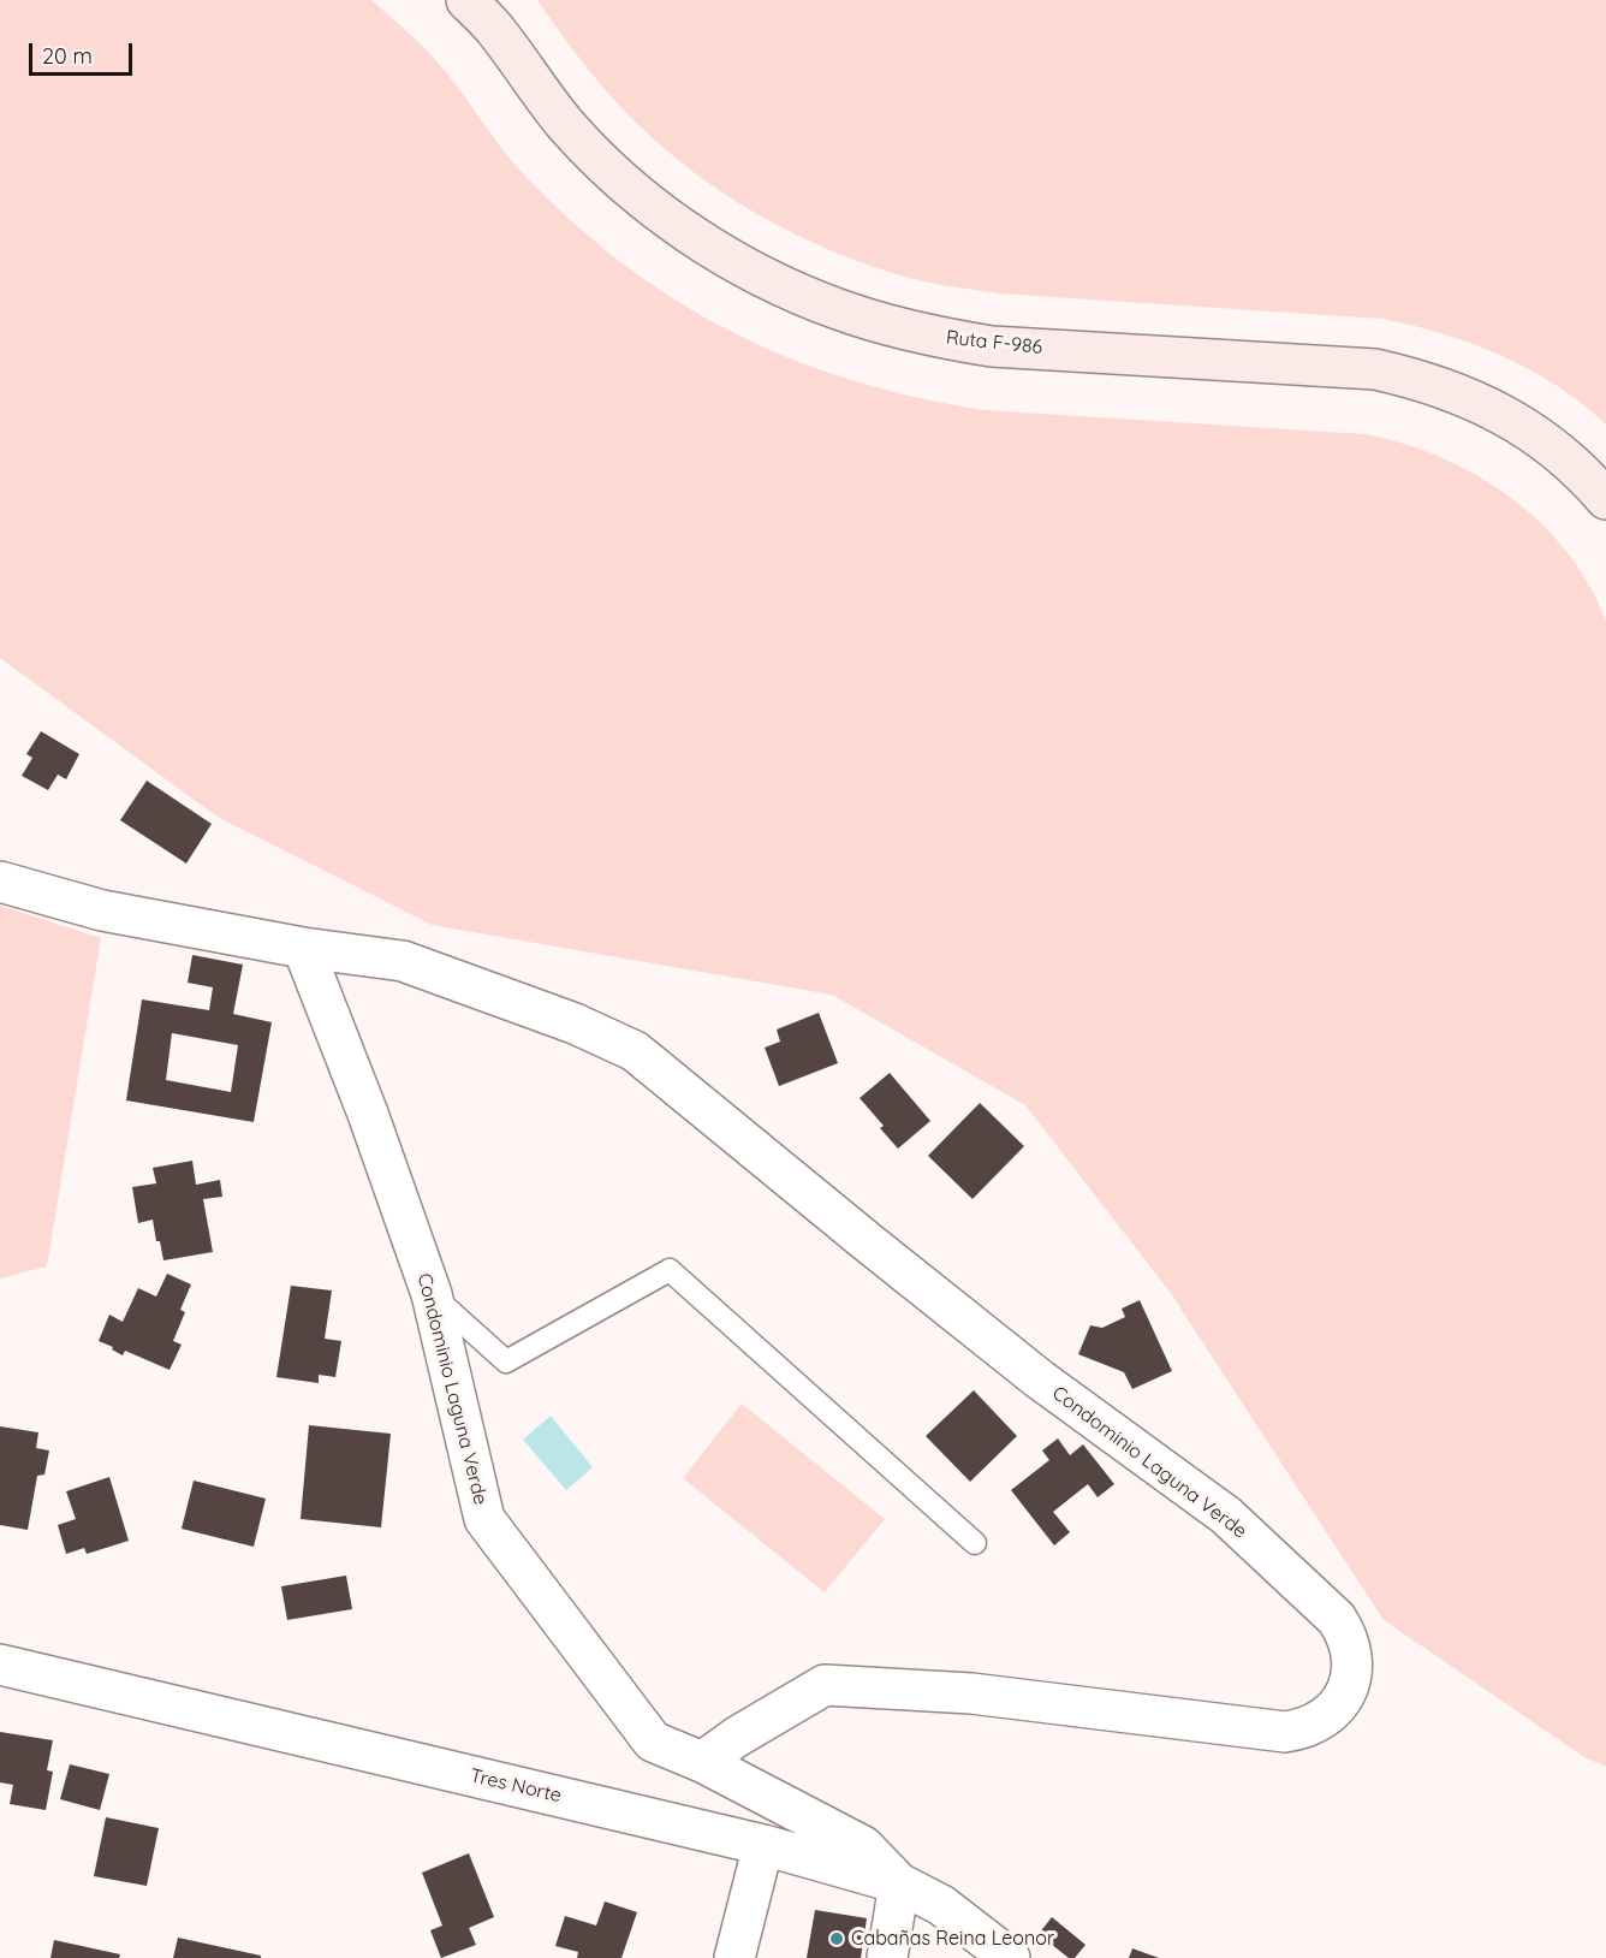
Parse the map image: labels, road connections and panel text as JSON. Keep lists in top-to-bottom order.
{
  "streets": {
    "main road": ["Ruta F-986"],
    "street": ["Condominio Laguna Verde", "Tres Norte"]
  },
  "crossings": [
    ["Condominio Laguna Verde", "Tres Norte"]
  ],
  "places": ["Cabañas Reina Leonor"],
  "scale_bar": "20 m"
}
